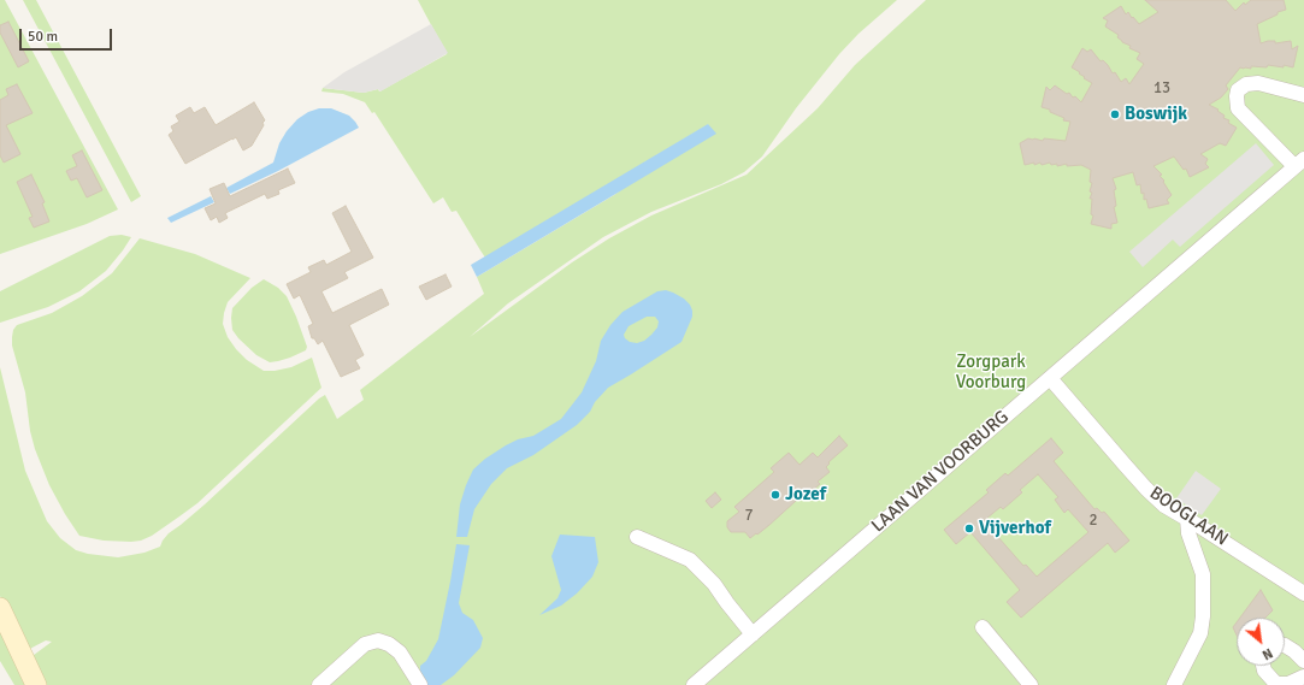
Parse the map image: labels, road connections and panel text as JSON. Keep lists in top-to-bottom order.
{
  "streets": {
    "street": ["LAAN VAN VOORBURG", "BOOGLAAN"]
  },
  "crossings": [
    ["LAAN VAN VOORBURG", "BOOGLAAN"]
  ],
  "parks": ["Zorgpark Voorburg"],
  "places": ["Boswijk", "Jozef", "Vijverhof"],
  "house_numbers": ["13", "7", "2"],
  "scale_bar": "50 m",
  "north": "bottom right"
}
